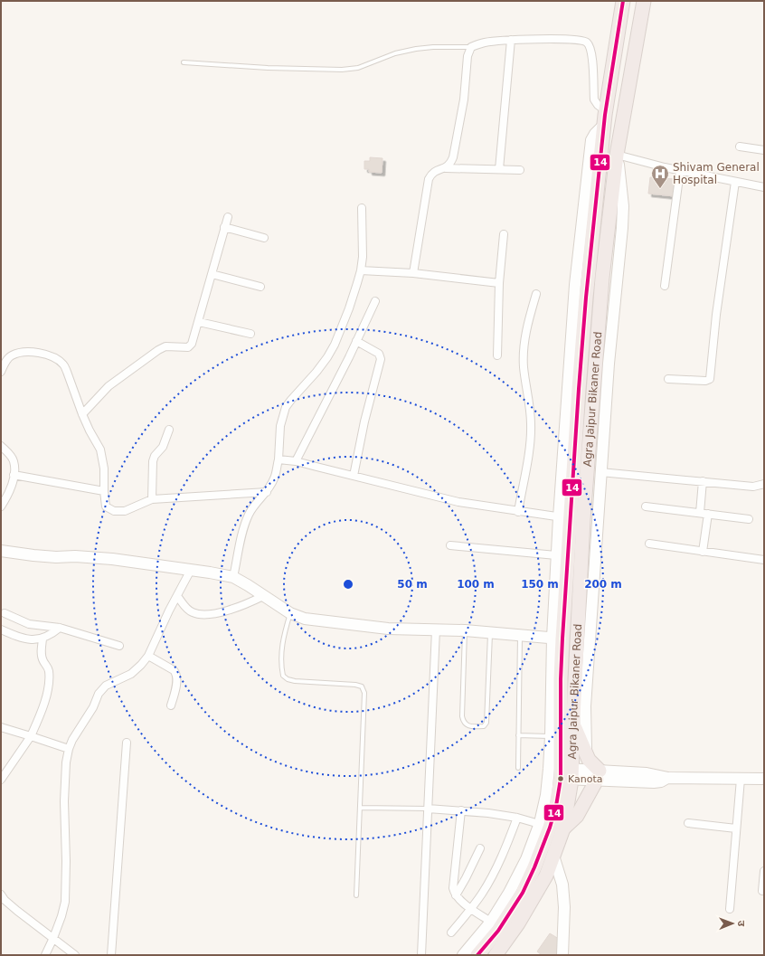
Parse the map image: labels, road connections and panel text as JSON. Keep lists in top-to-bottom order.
{
  "streets": {
    "highway": ["Agra Jaipur Bikaner Road"]
  },
  "places": {
    "hospital": ["Shivam General Hospital"],
    "other": ["Kanota"]
  },
  "lines": ["transit line 14"],
  "north": "right",
  "rings": [
    "50 m",
    "100 m",
    "150 m",
    "200 m"
  ]
}
